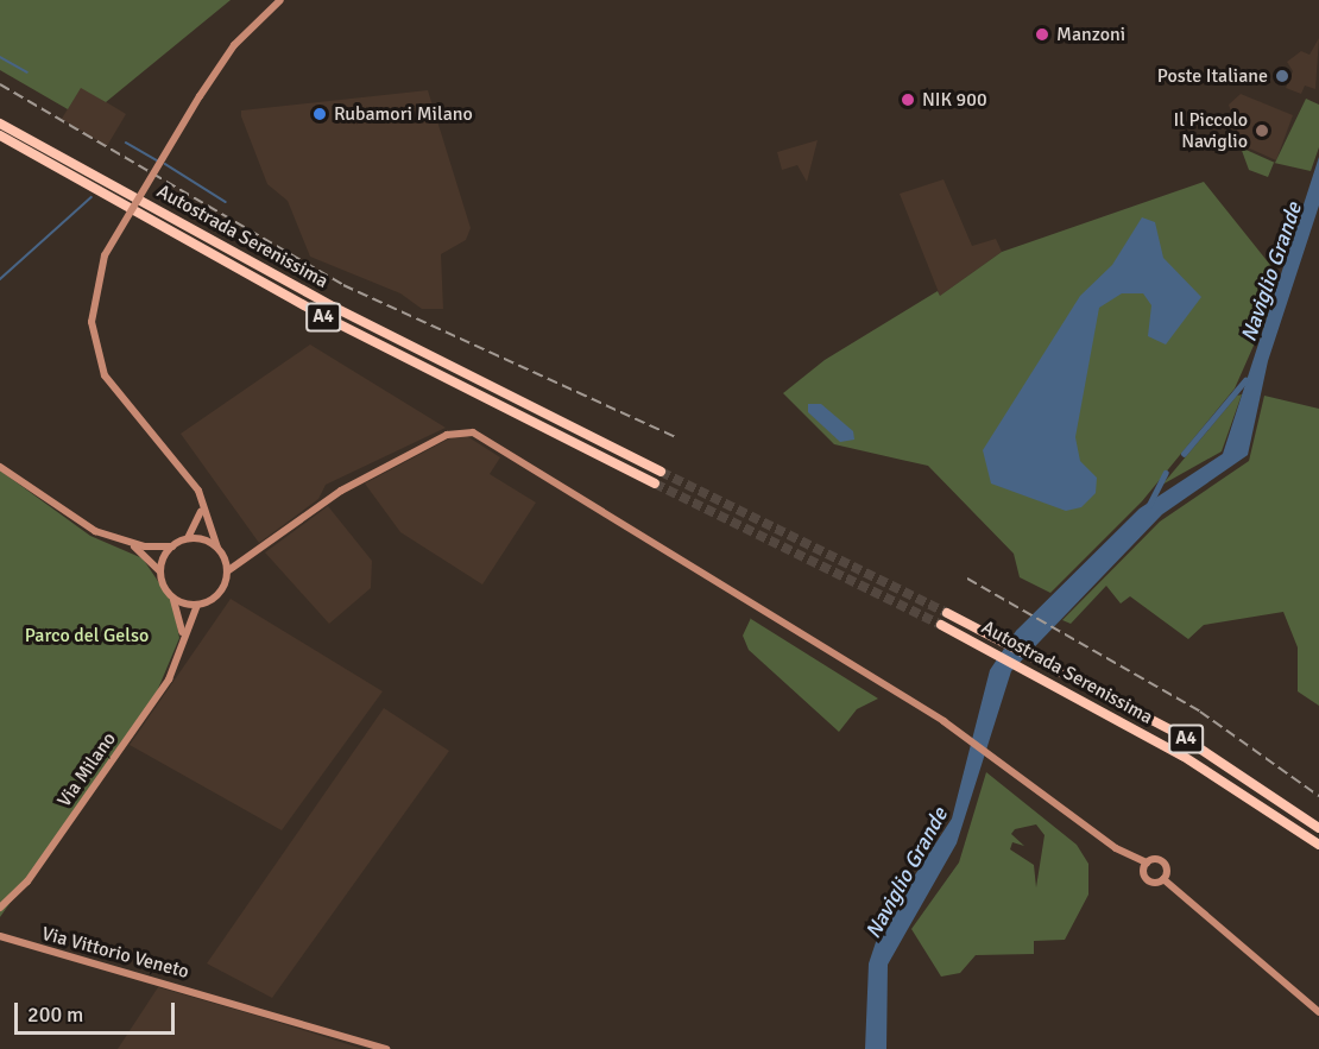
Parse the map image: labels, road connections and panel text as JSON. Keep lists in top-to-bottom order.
{
  "streets": {
    "highway": ["Autostrada Serenissima", "A4"],
    "street": ["Via Milano", "Via Vittorio Veneto"]
  },
  "water": ["Naviglio Grande"],
  "parks": ["Parco del Gelso"],
  "places": [
    "Manzoni",
    "Poste Italiane",
    "NIK 900",
    "Rubamori Milano",
    "Il Piccolo Naviglio"
  ],
  "scale_bar": "200 m"
}
